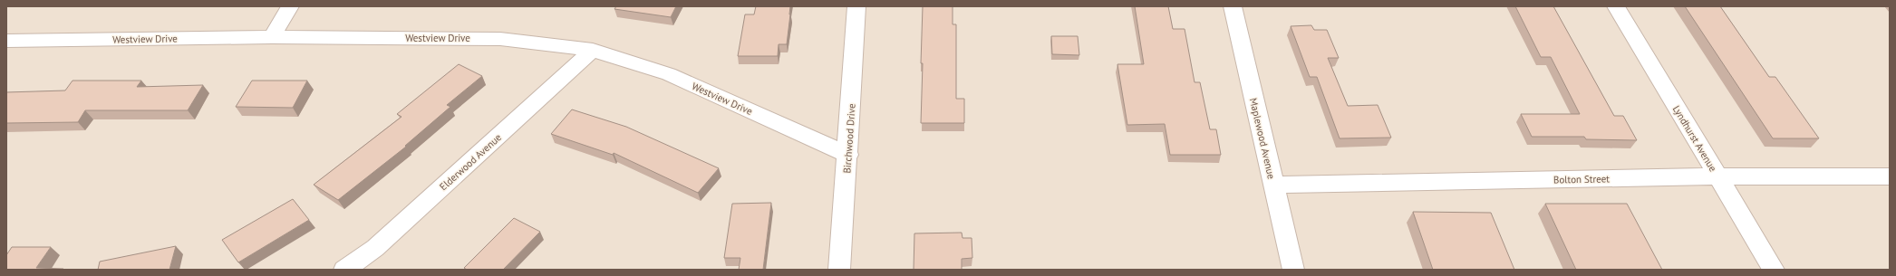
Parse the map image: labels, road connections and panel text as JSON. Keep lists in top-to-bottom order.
{
  "streets": {
    "street": [
      "Westview Drive",
      "Birchwood Drive",
      "Maplewood Avenue",
      "Lyndhurst Avenue",
      "Elderwood Avenue",
      "Bolton Street"
    ]
  },
  "crossings": [
    ["Westview Drive", "Birchwood Drive"],
    ["Westview Drive", "Elderwood Avenue"],
    ["Maplewood Avenue", "Bolton Street"],
    ["Lyndhurst Avenue", "Bolton Street"]
  ]
}
